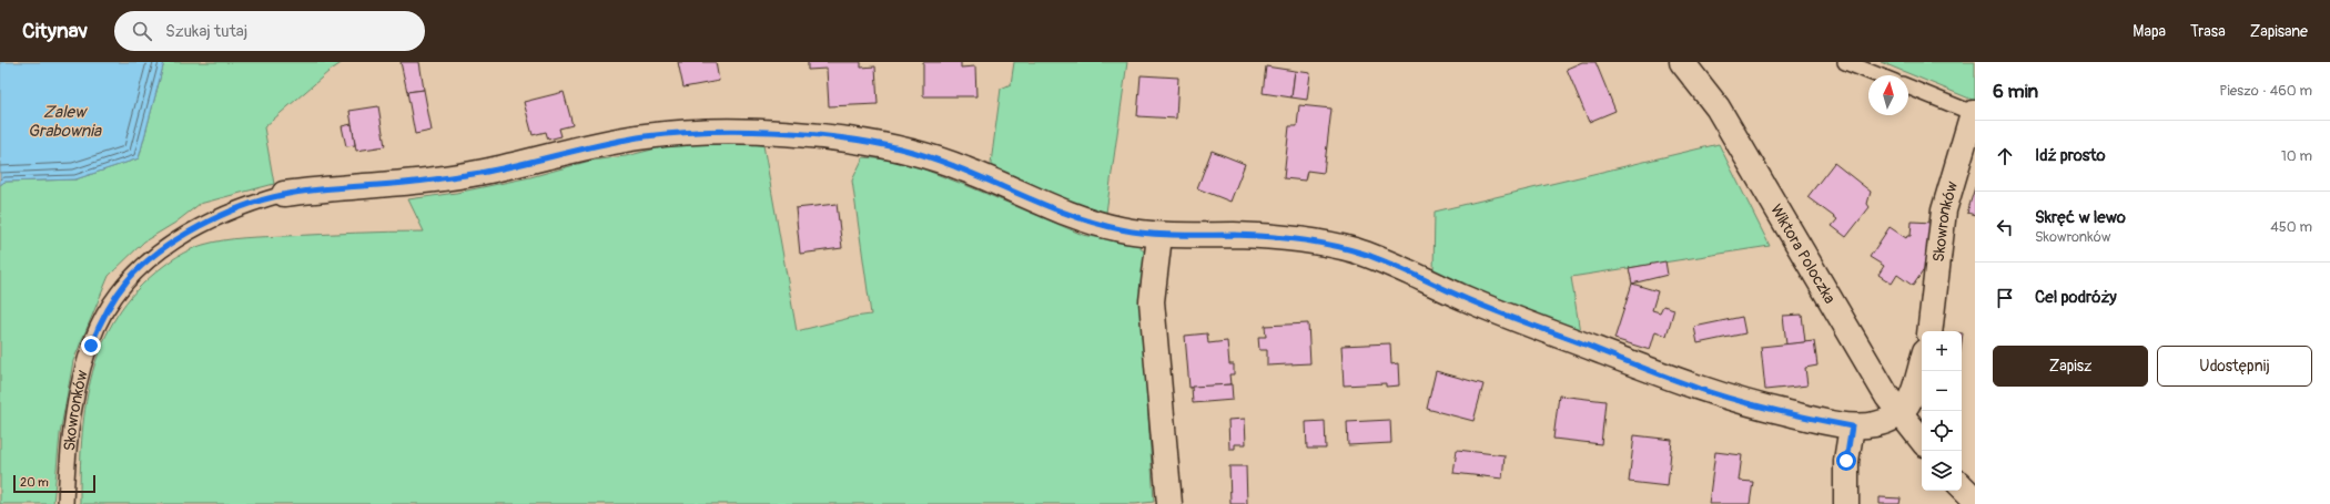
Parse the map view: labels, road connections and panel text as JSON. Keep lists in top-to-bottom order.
{
  "streets": {
    "street": ["Skowronków", "Wiktora Poloczka"]
  },
  "crossings": [
    ["Skowronków", "Wiktora Poloczka"]
  ],
  "water": ["Zalew Grabownia"],
  "scale_bar": "20 m",
  "north": "top",
  "page": {
    "header": "Citynav",
    "search": "Szukaj tutaj",
    "nav": ["Mapa", "Trasa", "Zapisane"],
    "heading": ["6 min", "Pieszo · 460 m"],
    "list": [
      ["Idź prosto", "10 m"],
      ["Skręć w lewo", "Skowronków", "450 m"],
      "Cel podróży"
    ],
    "map_buttons": ["+", "−"],
    "buttons": ["Zapisz", "Udostępnij"],
    "scale": "20 m"
  }
}
